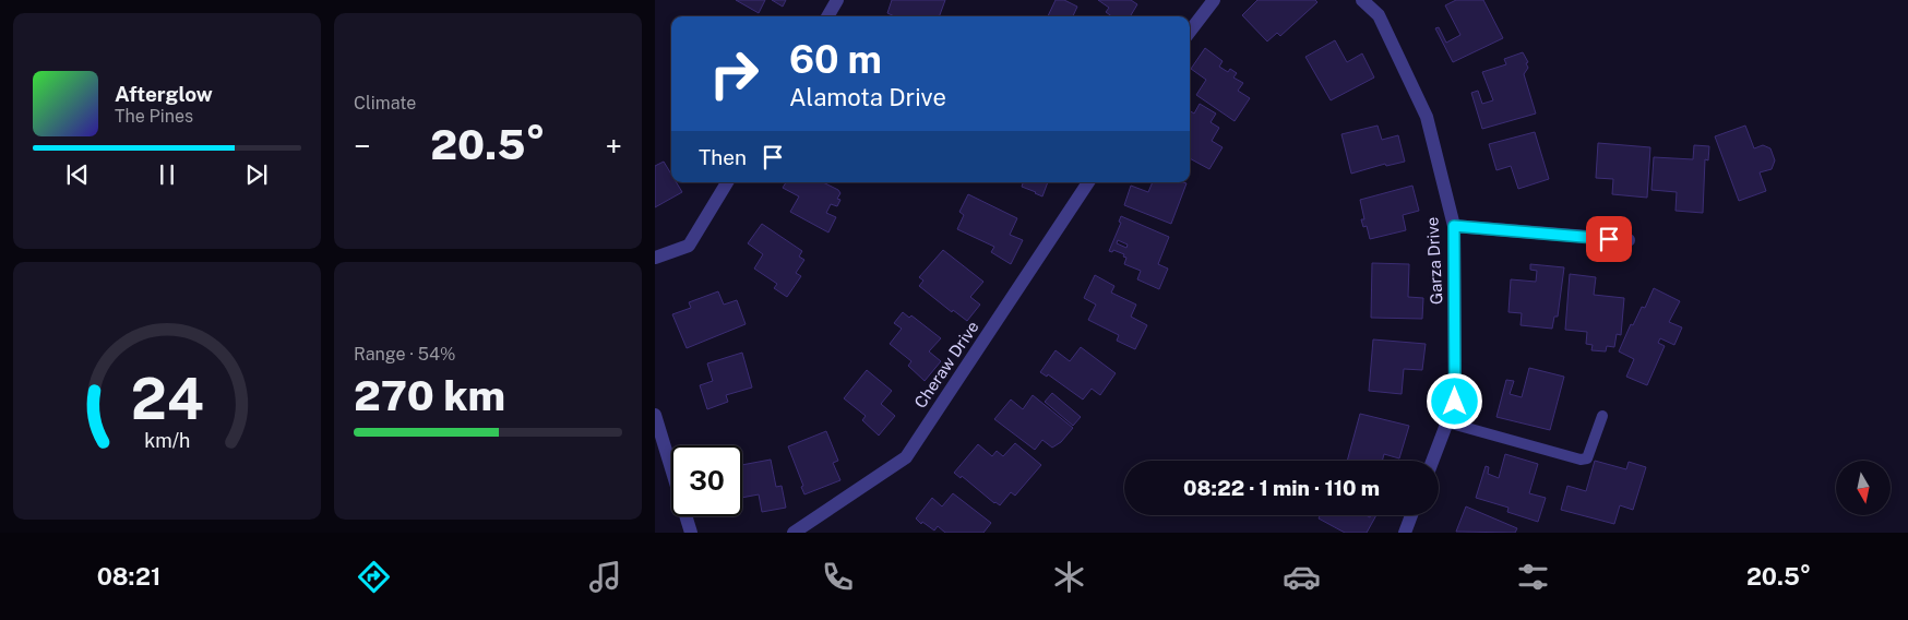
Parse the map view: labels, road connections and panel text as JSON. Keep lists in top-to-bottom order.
{
  "streets": {
    "street": ["Garza Drive", "Cheraw Drive"]
  },
  "north": "bottom",
  "page": {
    "tile": [
      "Climate",
      ["Range · 54%", "270 km"]
    ],
    "turn": ["60 m", "Alamota Drive"],
    "song": ["Afterglow", "The Pines"],
    "heat": ["−", "20.5°", "+"],
    "then": "Then",
    "limit": "30",
    "trip": "08:22 · 1 min · 110 m",
    "tabs": ["08:21", "20.5°"],
    "gauge": ["24", "km/h"]
  }
}
